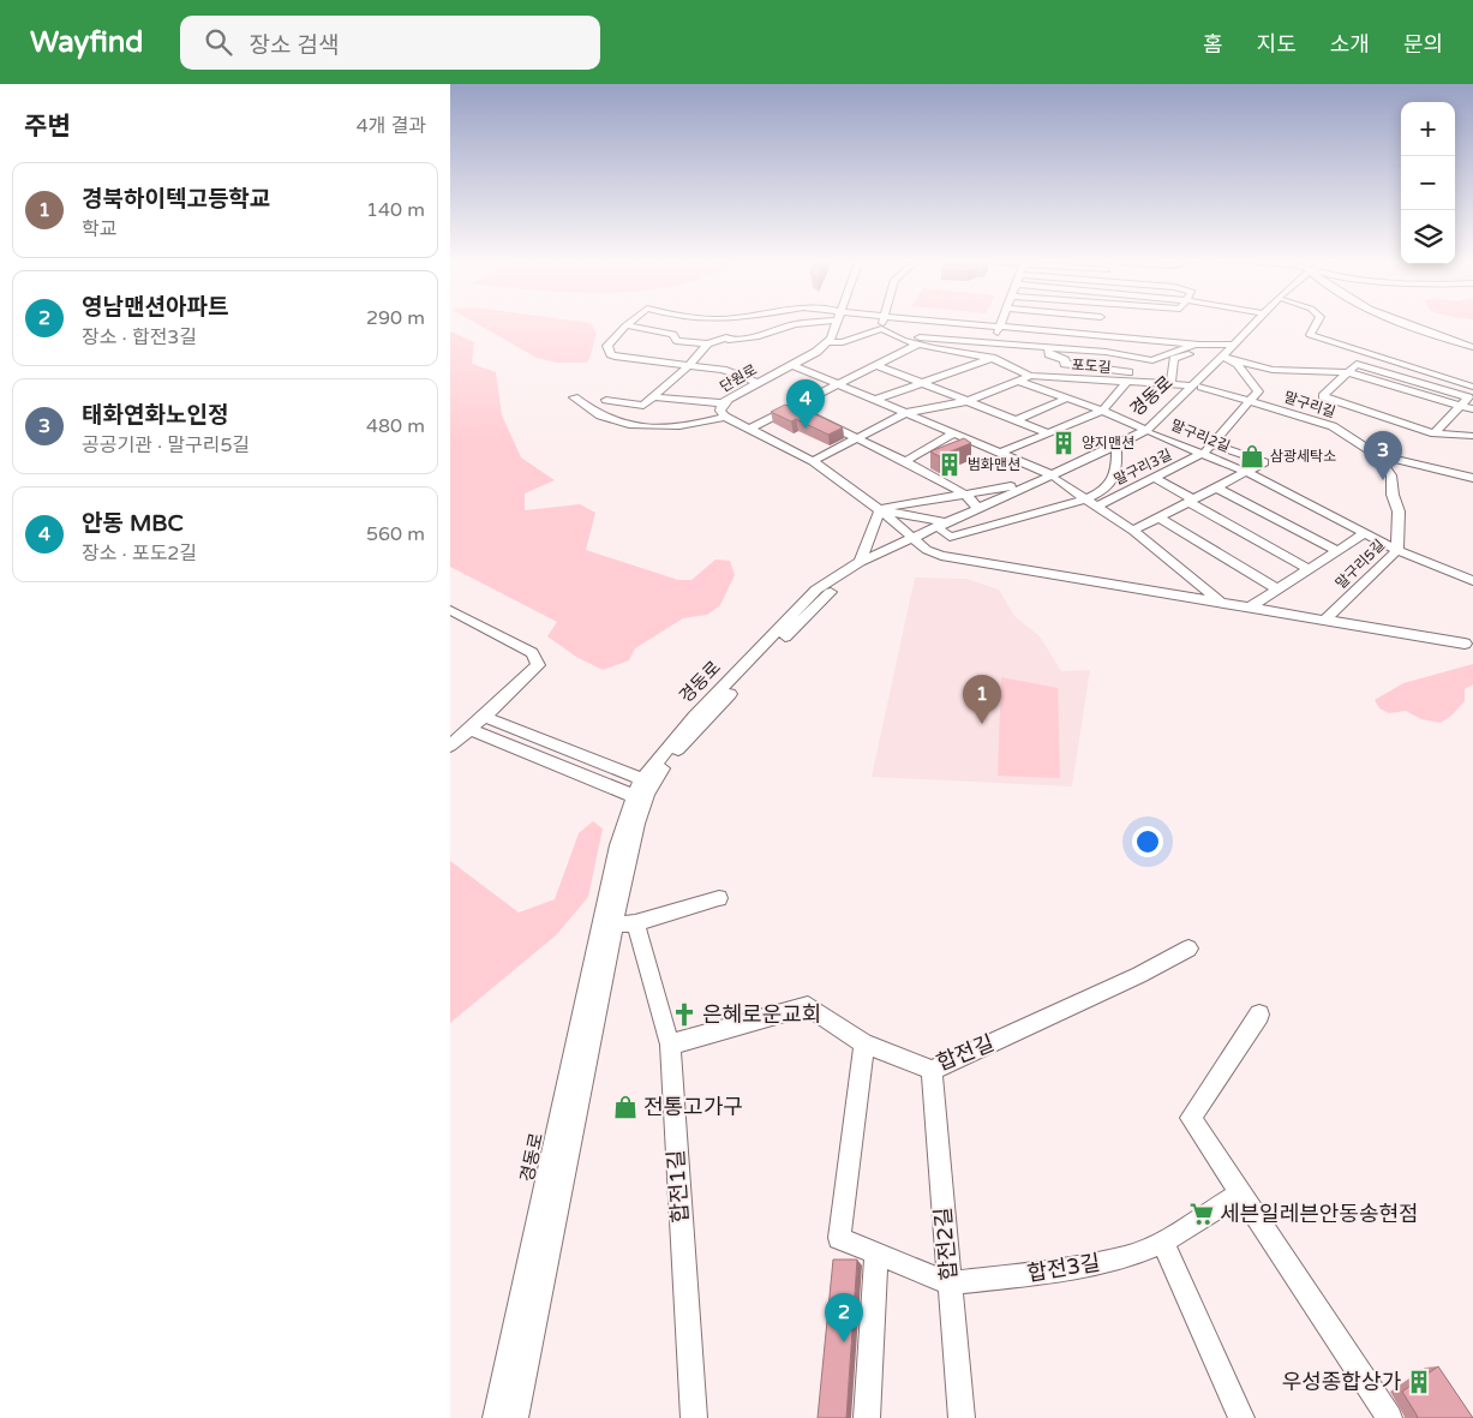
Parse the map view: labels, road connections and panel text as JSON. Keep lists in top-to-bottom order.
{
  "streets": {
    "street": [
      "포도길",
      "단원로",
      "경동로",
      "말구리길",
      "말구리2길",
      "말구리3길",
      "말구리5길",
      "합전길",
      "합전1길",
      "합전2길",
      "합전3길"
    ]
  },
  "crossings": [
    ["포도길", "경동로"],
    ["포도길", "말구리길"],
    ["단원로", "경동로"],
    ["경동로", "말구리길"],
    ["경동로", "말구리2길"],
    ["말구리길", "말구리3길"],
    ["말구리길", "말구리5길"],
    ["말구리2길", "말구리3길"],
    ["말구리2길", "말구리5길"],
    ["합전길", "합전1길"],
    ["합전길", "합전2길"],
    ["합전길", "합전3길"],
    ["합전2길", "합전3길"]
  ],
  "places": {
    "building": ["양지맨션", "범화맨션", "우성종합상가"],
    "shop": ["삼광세탁소", "전통고가구"],
    "church": ["은혜로운교회"],
    "supermarket": ["세븐일레븐안동송현점"]
  },
  "page": {
    "header": "Wayfind",
    "search": "장소 검색",
    "nav": [
      "홈",
      "지도",
      "소개",
      "문의"
    ],
    "heading": ["주변", "4개 결과"],
    "map_buttons": ["+", "−"],
    "list": [
      {
        "mark": "1",
        "name": "경북하이텍고등학교",
        "note": "학교",
        "value": "140 m"
      },
      {
        "mark": "2",
        "name": "영남맨션아파트",
        "note": "장소 · 합전3길",
        "value": "290 m"
      },
      {
        "mark": "3",
        "name": "태화연화노인정",
        "note": "공공기관 · 말구리5길",
        "value": "480 m"
      },
      {
        "mark": "4",
        "name": "안동 MBC",
        "note": "장소 · 포도2길",
        "value": "560 m"
      }
    ],
    "pins": [
      "4",
      "3",
      "1",
      "2"
    ]
  }
}
